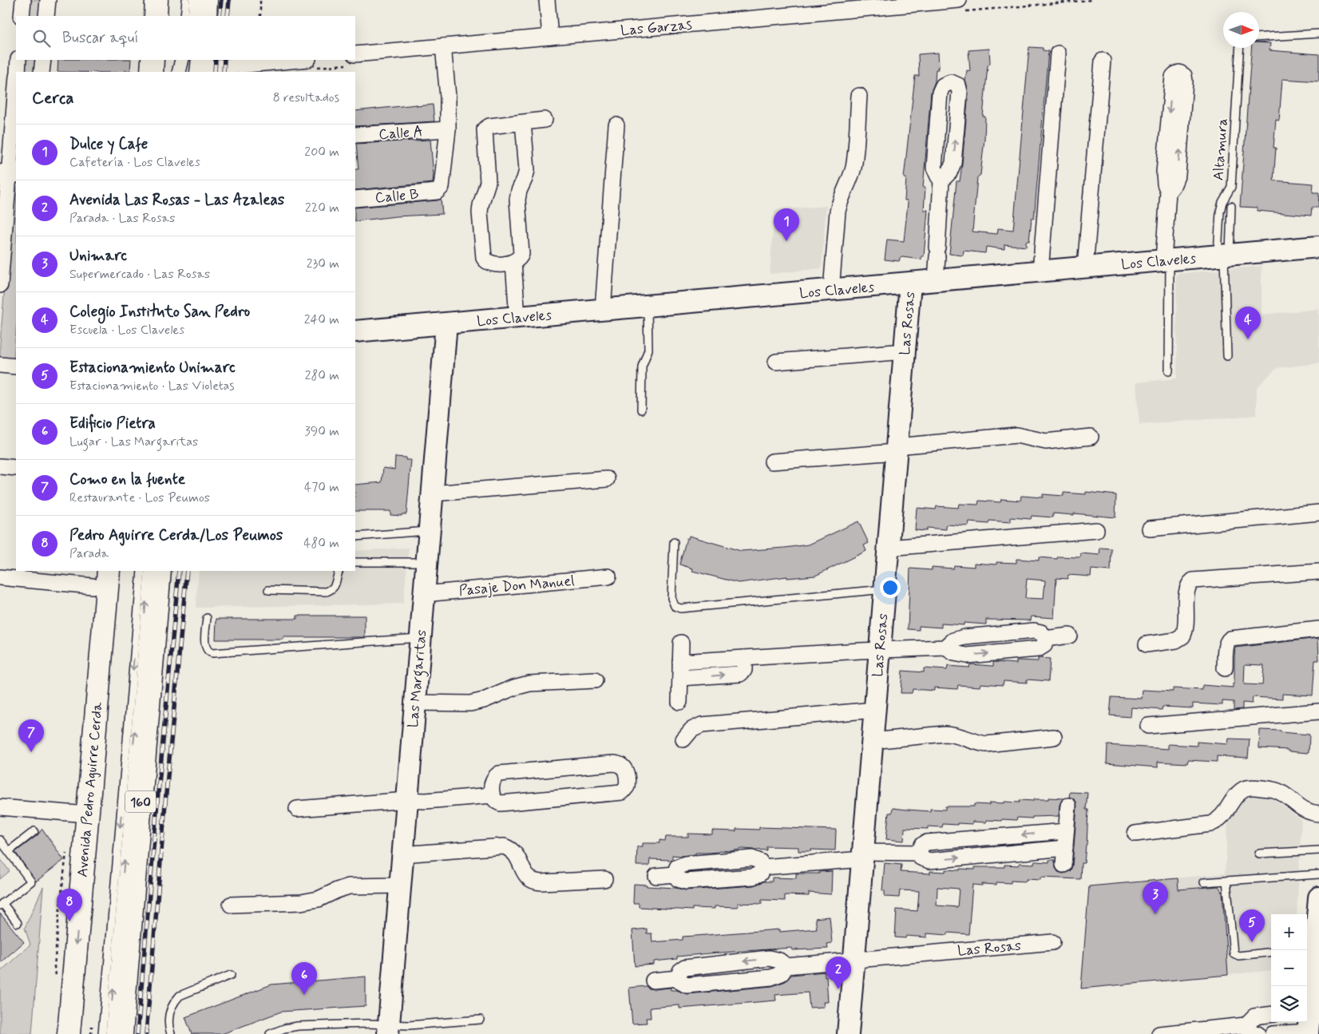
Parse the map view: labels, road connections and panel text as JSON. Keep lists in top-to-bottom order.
{
  "streets": {
    "highway": ["Avenida Pedro Aguirre Cerda", "160"],
    "street": [
      "Las Garzas",
      "Calle A",
      "Calle B",
      "Los Claveles",
      "Las Rosas",
      "Pasaje Don Manuel",
      "Las Margaritas"
    ],
    "lane": ["Altamura"]
  },
  "crossings": [
    ["Calle A", "Calle B"],
    ["Altamura", "Los Claveles"],
    ["Los Claveles", "Las Rosas"],
    ["Los Claveles", "Las Margaritas"],
    ["Pasaje Don Manuel", "Las Margaritas"]
  ],
  "north": "right",
  "page": {
    "search": "Buscar aquí",
    "heading": ["Cerca", "8 resultados"],
    "list": [
      {
        "mark": "1",
        "name": "Dulce y Cafe",
        "note": "Cafetería · Los Claveles",
        "value": "200 m"
      },
      {
        "mark": "2",
        "name": "Avenida Las Rosas - Las Azaleas",
        "note": "Parada · Las Rosas",
        "value": "220 m"
      },
      {
        "mark": "3",
        "name": "Unimarc",
        "note": "Supermercado · Las Rosas",
        "value": "230 m"
      },
      {
        "mark": "4",
        "name": "Colegio Instituto San Pedro",
        "note": "Escuela · Los Claveles",
        "value": "240 m"
      },
      {
        "mark": "5",
        "name": "Estacionamiento Unimarc",
        "note": "Estacionamiento · Las Violetas",
        "value": "280 m"
      },
      {
        "mark": "6",
        "name": "Edificio Pietra",
        "note": "Lugar · Las Margaritas",
        "value": "390 m"
      },
      {
        "mark": "7",
        "name": "Como en la fuente",
        "note": "Restaurante · Los Peumos",
        "value": "470 m"
      },
      {
        "mark": "8",
        "name": "Pedro Aguirre Cerda/Los Peumos",
        "note": "Parada",
        "value": "480 m"
      }
    ],
    "pins": [
      "1",
      "4",
      "7",
      "3",
      "8",
      "5",
      "2",
      "6"
    ],
    "map_buttons": ["+", "−"]
  }
}
